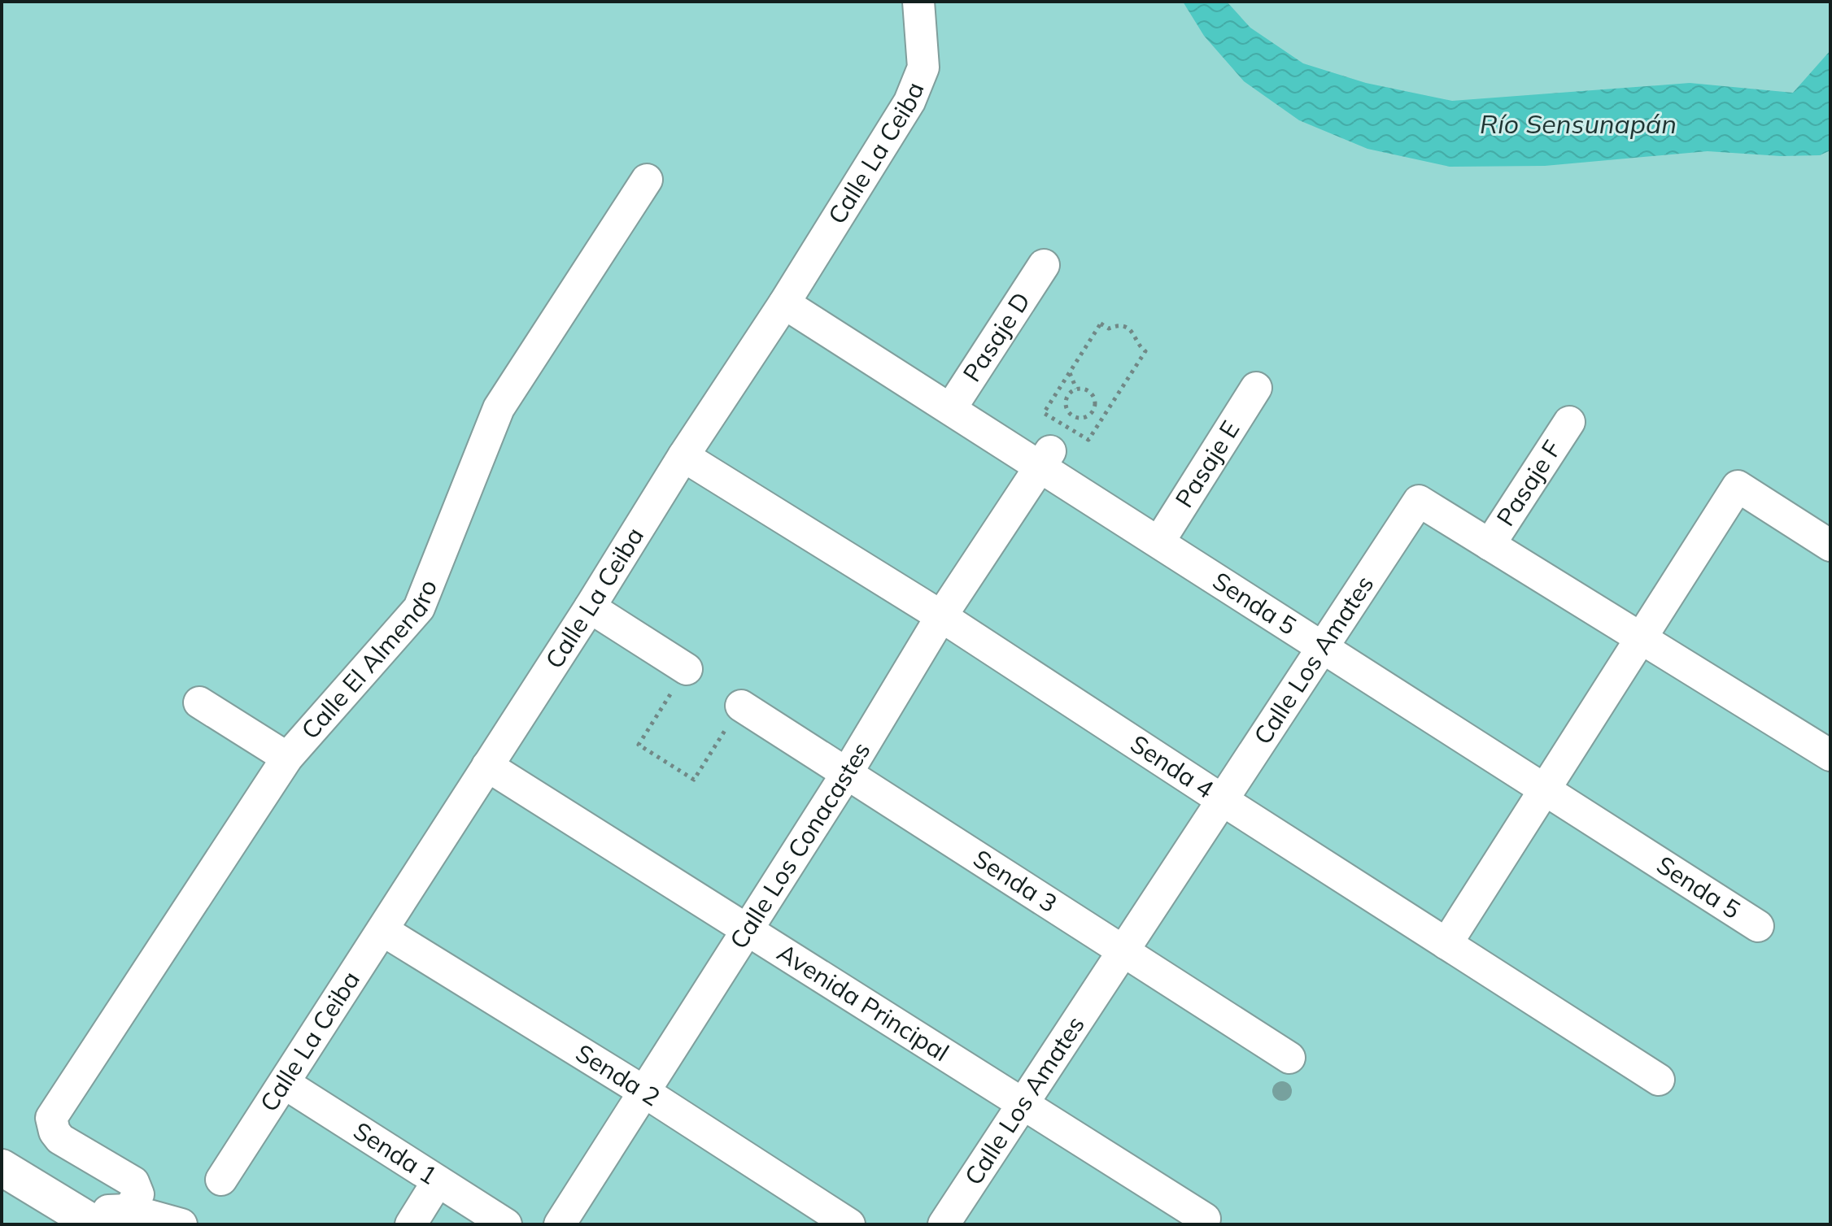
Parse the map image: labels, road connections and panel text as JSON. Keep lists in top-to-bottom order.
{
  "streets": {
    "street": [
      "Calle La Ceiba",
      "Pasaje D",
      "Pasaje E",
      "Pasaje F",
      "Senda 5",
      "Calle El Almendro",
      "Calle Los Amates",
      "Senda 4",
      "Calle Los Conacastes",
      "Senda 3",
      "Avenida Principal",
      "Senda 2",
      "Senda 1"
    ]
  },
  "crossings": [
    ["Calle La Ceiba", "Senda 5"],
    ["Calle La Ceiba", "Senda 4"],
    ["Calle La Ceiba", "Avenida Principal"],
    ["Calle La Ceiba", "Senda 2"],
    ["Calle La Ceiba", "Senda 1"],
    ["Pasaje D", "Senda 5"],
    ["Pasaje E", "Senda 5"],
    ["Pasaje F", "Calle Los Amates"],
    ["Senda 5", "Calle Los Amates"],
    ["Senda 5", "Calle Los Conacastes"],
    ["Calle Los Amates", "Senda 4"],
    ["Calle Los Amates", "Senda 3"],
    ["Calle Los Amates", "Avenida Principal"],
    ["Senda 4", "Calle Los Conacastes"],
    ["Calle Los Conacastes", "Senda 3"],
    ["Calle Los Conacastes", "Avenida Principal"],
    ["Calle Los Conacastes", "Senda 2"]
  ],
  "water": ["Río Sensunapán"]
}
